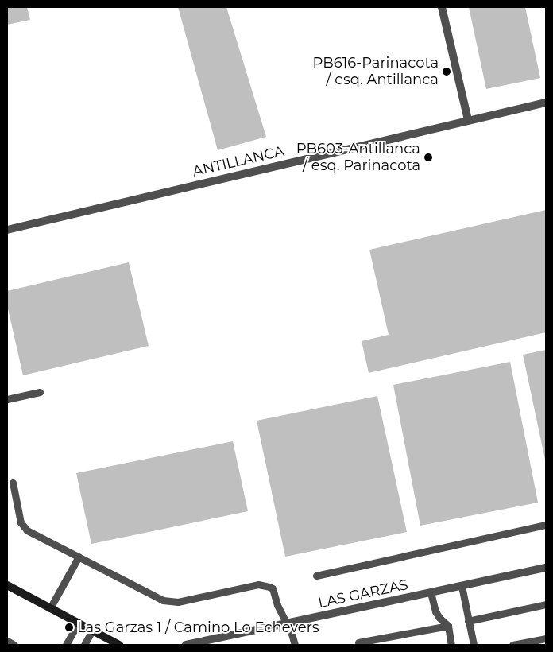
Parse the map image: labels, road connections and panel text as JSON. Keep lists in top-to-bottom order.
{
  "streets": {
    "street": ["ANTILLANCA", "LAS GARZAS"]
  },
  "places": ["PB616-Parinacota / esq. Antillanca", "PB603-Antillanca / esq. Parinacota", "Las Garzas 1 / Camino Lo Echevers"]
}
